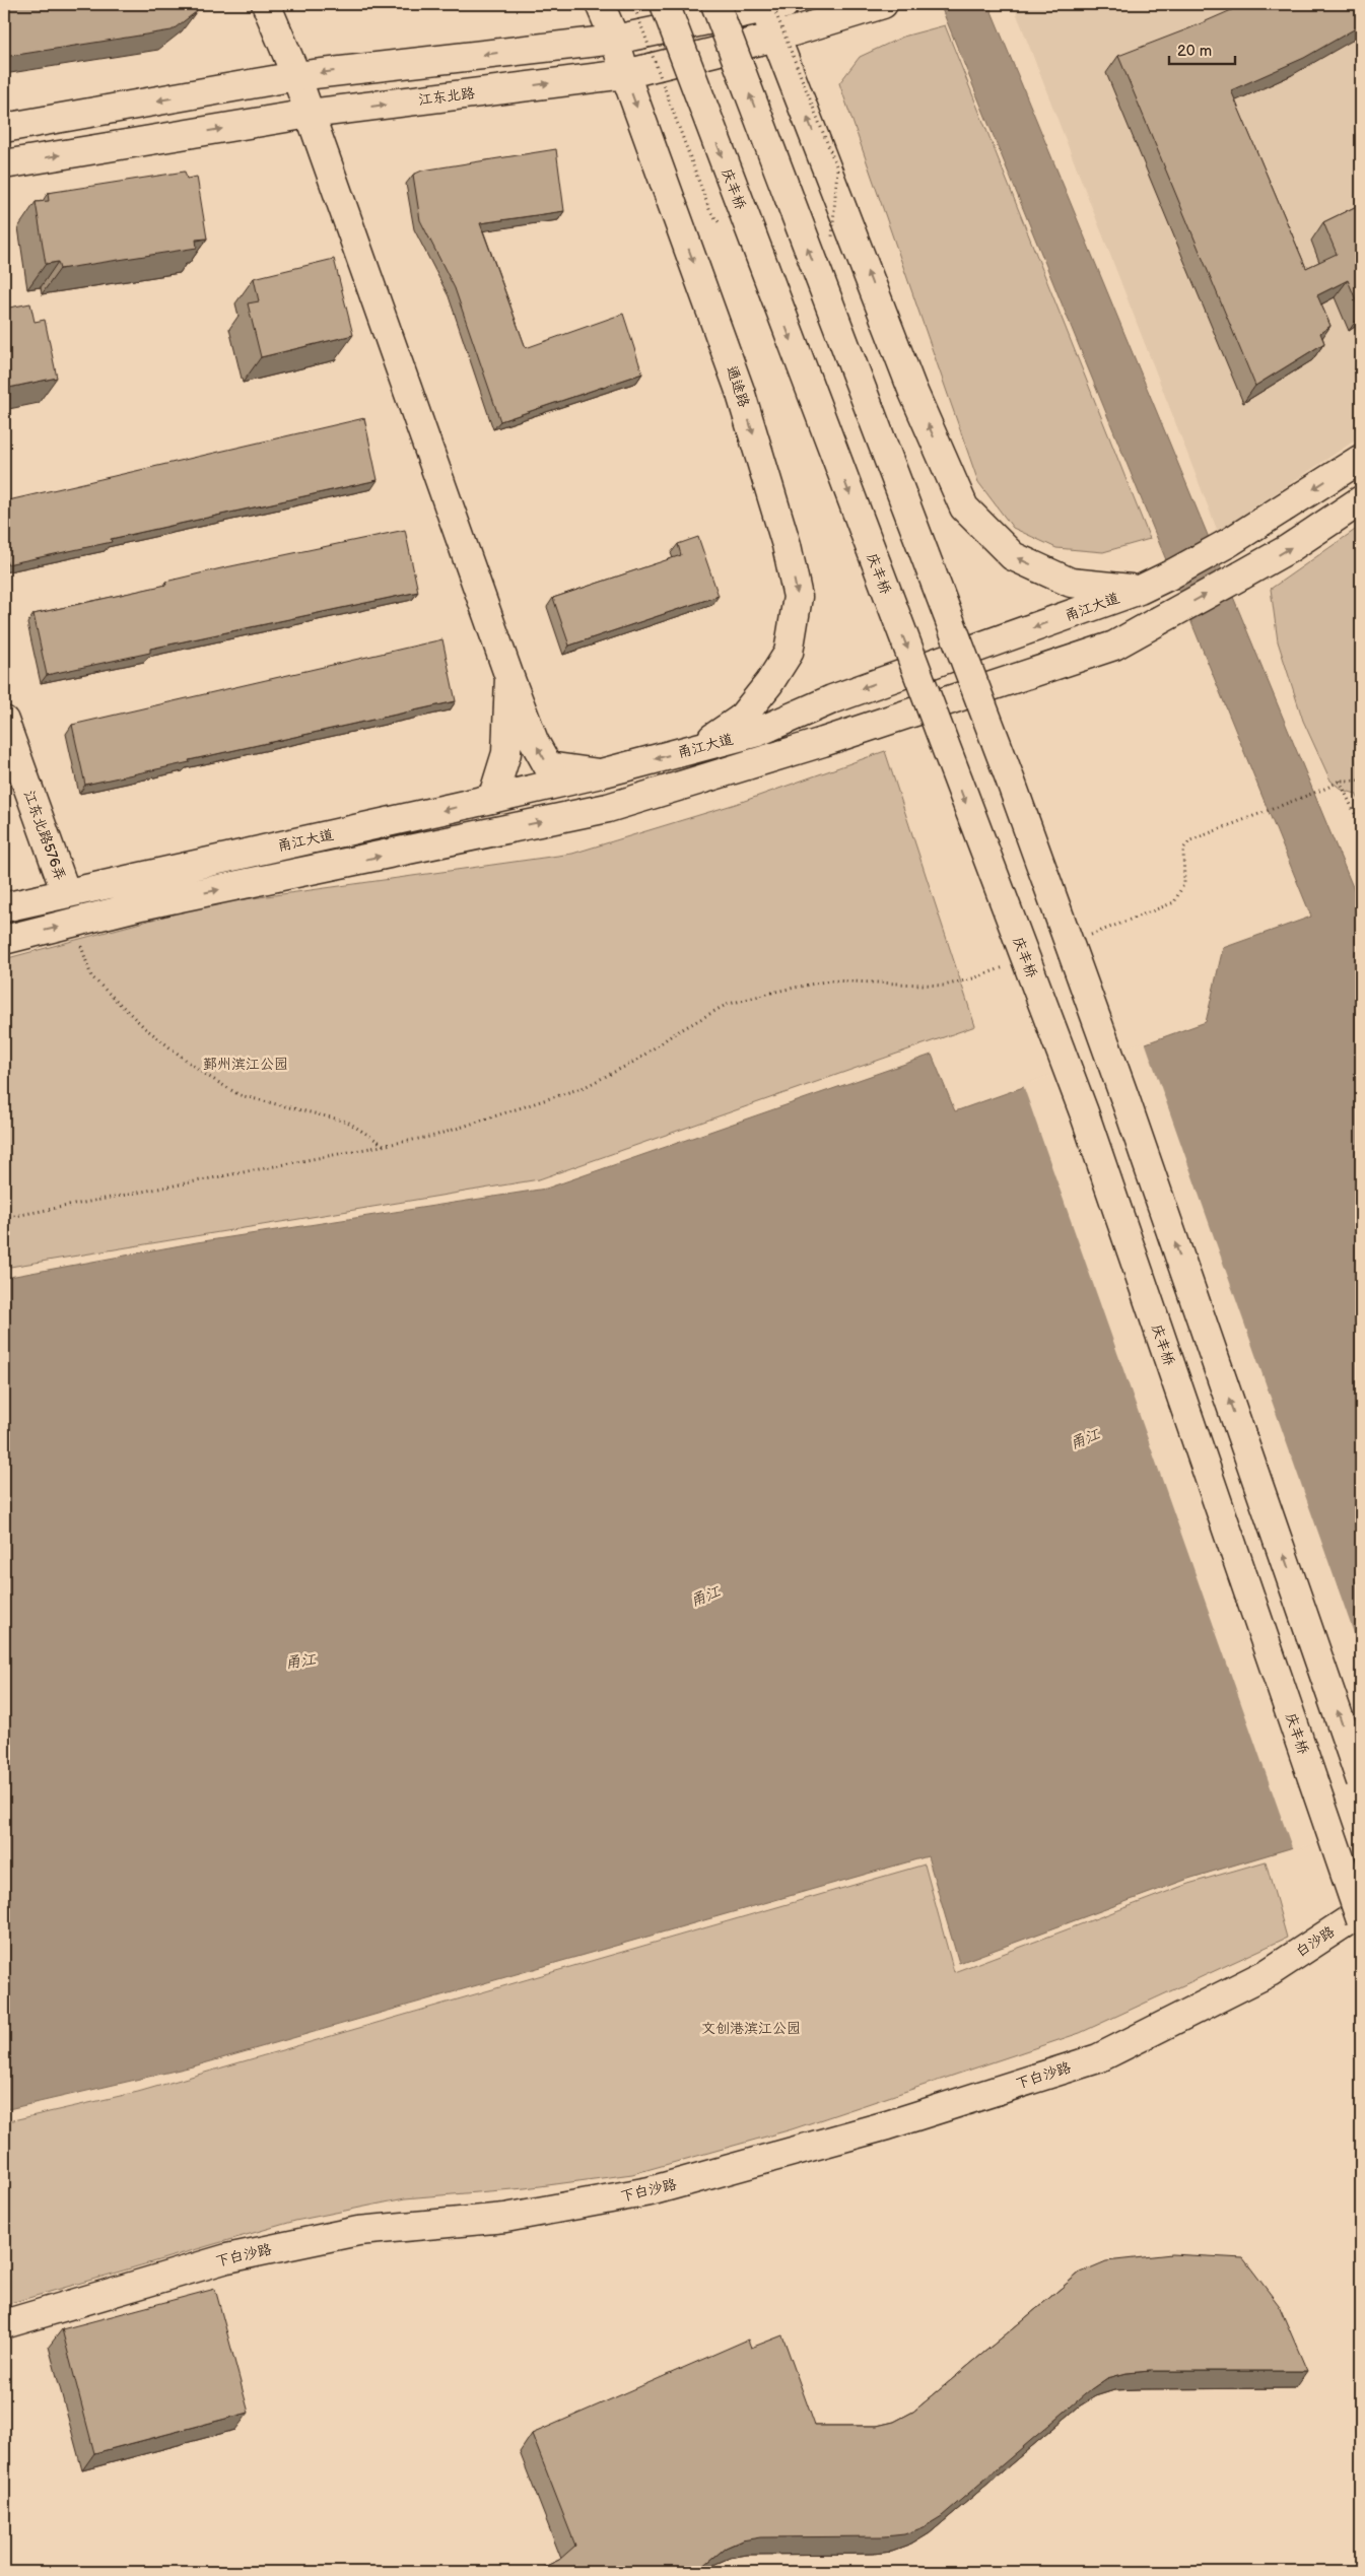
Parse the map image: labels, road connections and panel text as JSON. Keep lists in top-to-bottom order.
{
  "streets": {
    "main road": [
      "江东北路",
      "庆丰桥",
      "通途路",
      "甬江大道",
      "江东北路576弄",
      "白沙路",
      "下白沙路"
    ]
  },
  "crossings": [
    ["江东北路", "通途路"],
    ["通途路", "甬江大道"],
    ["甬江大道", "江东北路576弄"],
    ["白沙路", "下白沙路"]
  ],
  "water": ["甬江"],
  "parks": ["鄞州滨江公园", "文创港滨江公园"],
  "scale_bar": "20 m"
}
